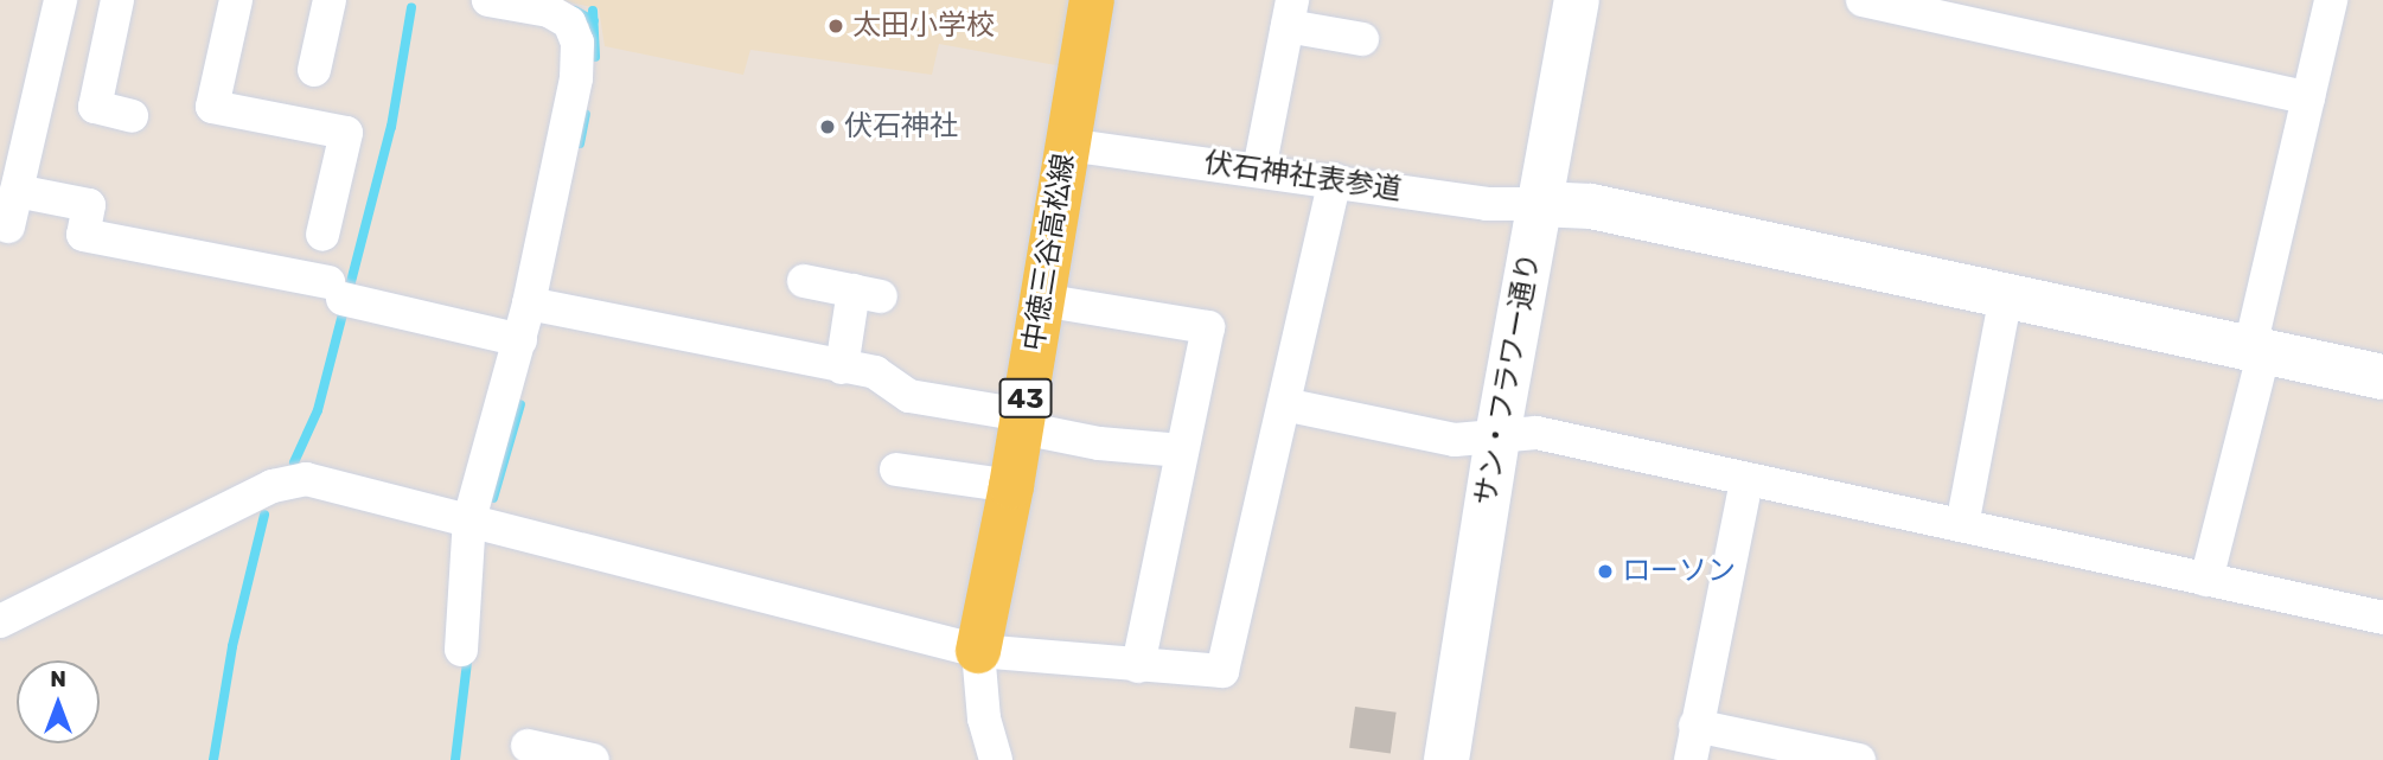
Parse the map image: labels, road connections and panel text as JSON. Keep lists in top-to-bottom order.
{
  "streets": {
    "main road": ["中徳三谷高松線", "43"],
    "street": ["伏石神社表参道", "サン・フラワー通り"]
  },
  "crossings": [
    ["伏石神社表参道", "中徳三谷高松線"],
    ["伏石神社表参道", "サン・フラワー通り"]
  ],
  "places": ["太田小学校", "伏石神社", "ローソン"],
  "north": "top"
}
